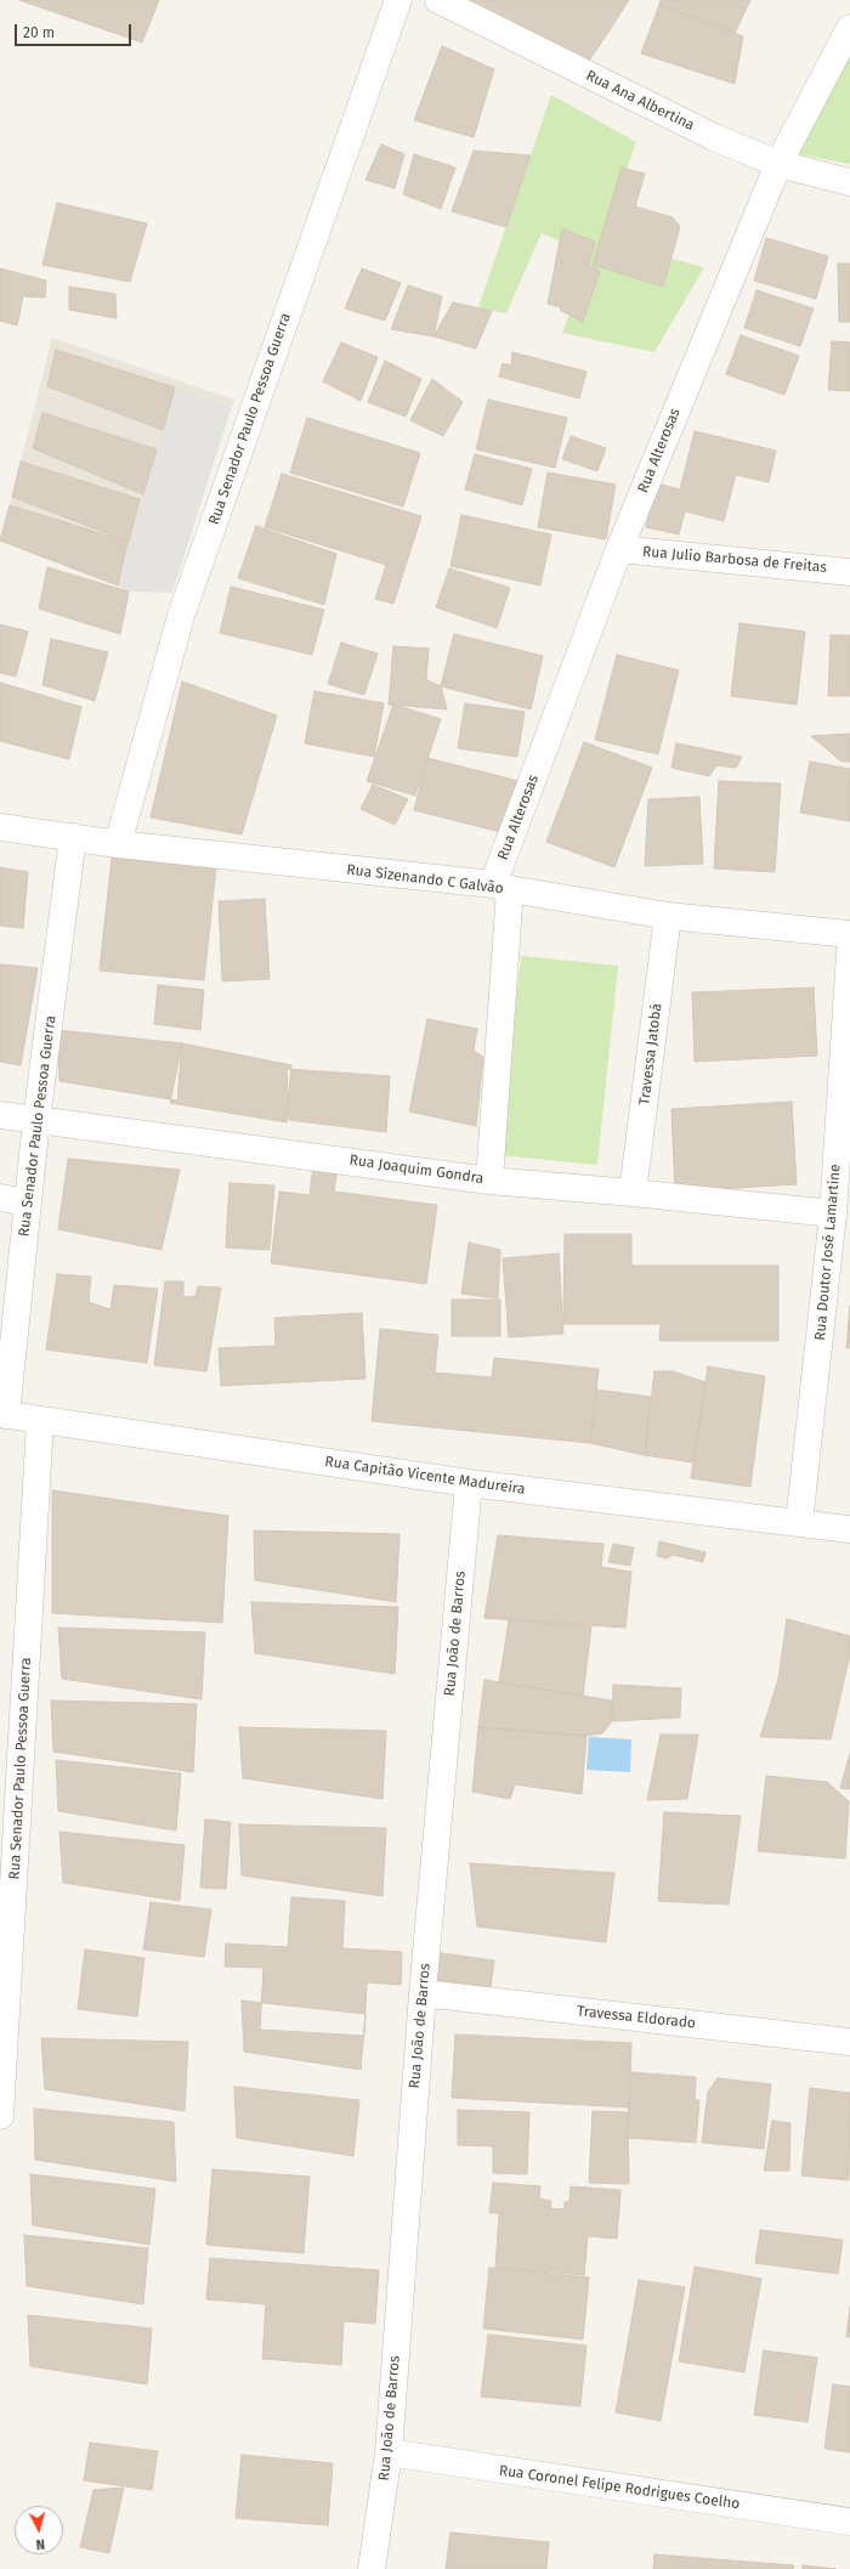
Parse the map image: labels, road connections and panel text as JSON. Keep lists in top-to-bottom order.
{
  "streets": {
    "street": [
      "Rua Ana Albertina",
      "Rua Senador Paulo Pessoa Guerra",
      "Rua Alterosas",
      "Rua Julio Barbosa de Freitas",
      "Rua Sizenando C Galvão",
      "Travessa Jatobá",
      "Rua Joaquim Gondra",
      "Rua Doutor José Lamartine",
      "Rua Capitão Vicente Madureira",
      "Rua João de Barros",
      "Travessa Eldorado",
      "Rua Coronel Felipe Rodrigues Coelho"
    ]
  },
  "crossings": [
    ["Rua Ana Albertina", "Rua Alterosas"],
    ["Rua Senador Paulo Pessoa Guerra", "Rua Sizenando C Galvão"],
    ["Rua Senador Paulo Pessoa Guerra", "Rua Joaquim Gondra"],
    ["Rua Senador Paulo Pessoa Guerra", "Rua Capitão Vicente Madureira"],
    ["Rua Alterosas", "Rua Julio Barbosa de Freitas"],
    ["Rua Alterosas", "Rua Sizenando C Galvão"],
    ["Rua Alterosas", "Rua Joaquim Gondra"],
    ["Rua Sizenando C Galvão", "Travessa Jatobá"],
    ["Travessa Jatobá", "Rua Joaquim Gondra"],
    ["Rua Joaquim Gondra", "Rua Doutor José Lamartine"],
    ["Rua Doutor José Lamartine", "Rua Capitão Vicente Madureira"],
    ["Rua Capitão Vicente Madureira", "Rua João de Barros"],
    ["Rua João de Barros", "Travessa Eldorado"],
    ["Rua João de Barros", "Rua Coronel Felipe Rodrigues Coelho"]
  ],
  "scale_bar": "20 m",
  "north": "bottom"
}
